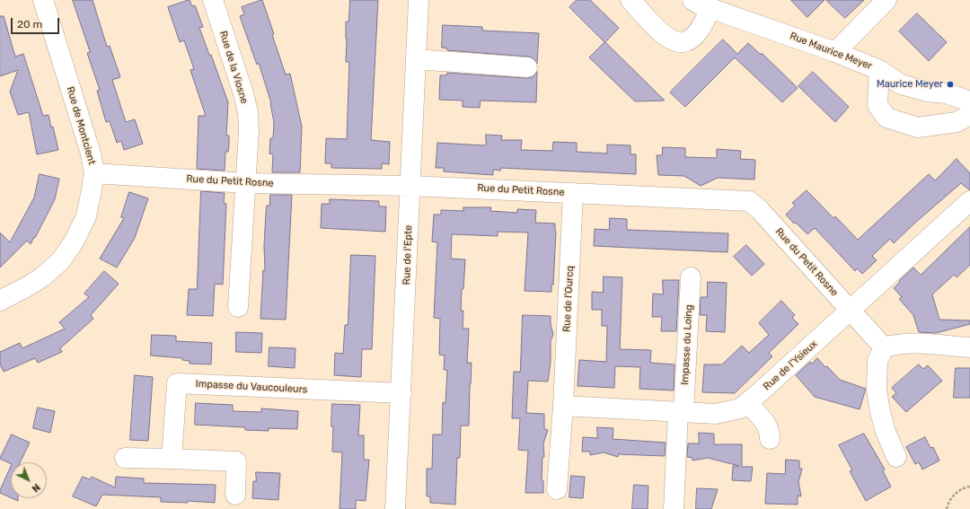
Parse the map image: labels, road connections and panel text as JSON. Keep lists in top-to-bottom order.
{
  "streets": {
    "street": [
      "Rue Maurice Meyer",
      "Rue de la Viosne",
      "Rue de Montcient",
      "Rue du Petit Rosne",
      "Rue de l'Epte",
      "Rue de l'Ourcq",
      "Impasse du Loing",
      "Rue de l'Ysieux",
      "Impasse du Vaucouleurs"
    ]
  },
  "crossings": [
    ["Rue de la Viosne", "Rue du Petit Rosne"],
    ["Rue de Montcient", "Rue du Petit Rosne"],
    ["Rue du Petit Rosne", "Rue de l'Epte"],
    ["Rue du Petit Rosne", "Rue de l'Ourcq"],
    ["Rue du Petit Rosne", "Rue de l'Ysieux"],
    ["Rue de l'Epte", "Impasse du Vaucouleurs"],
    ["Rue de l'Ourcq", "Rue de l'Ysieux"],
    ["Impasse du Loing", "Rue de l'Ysieux"]
  ],
  "places": ["Maurice Meyer"],
  "scale_bar": "20 m",
  "north": "bottom right"
}
